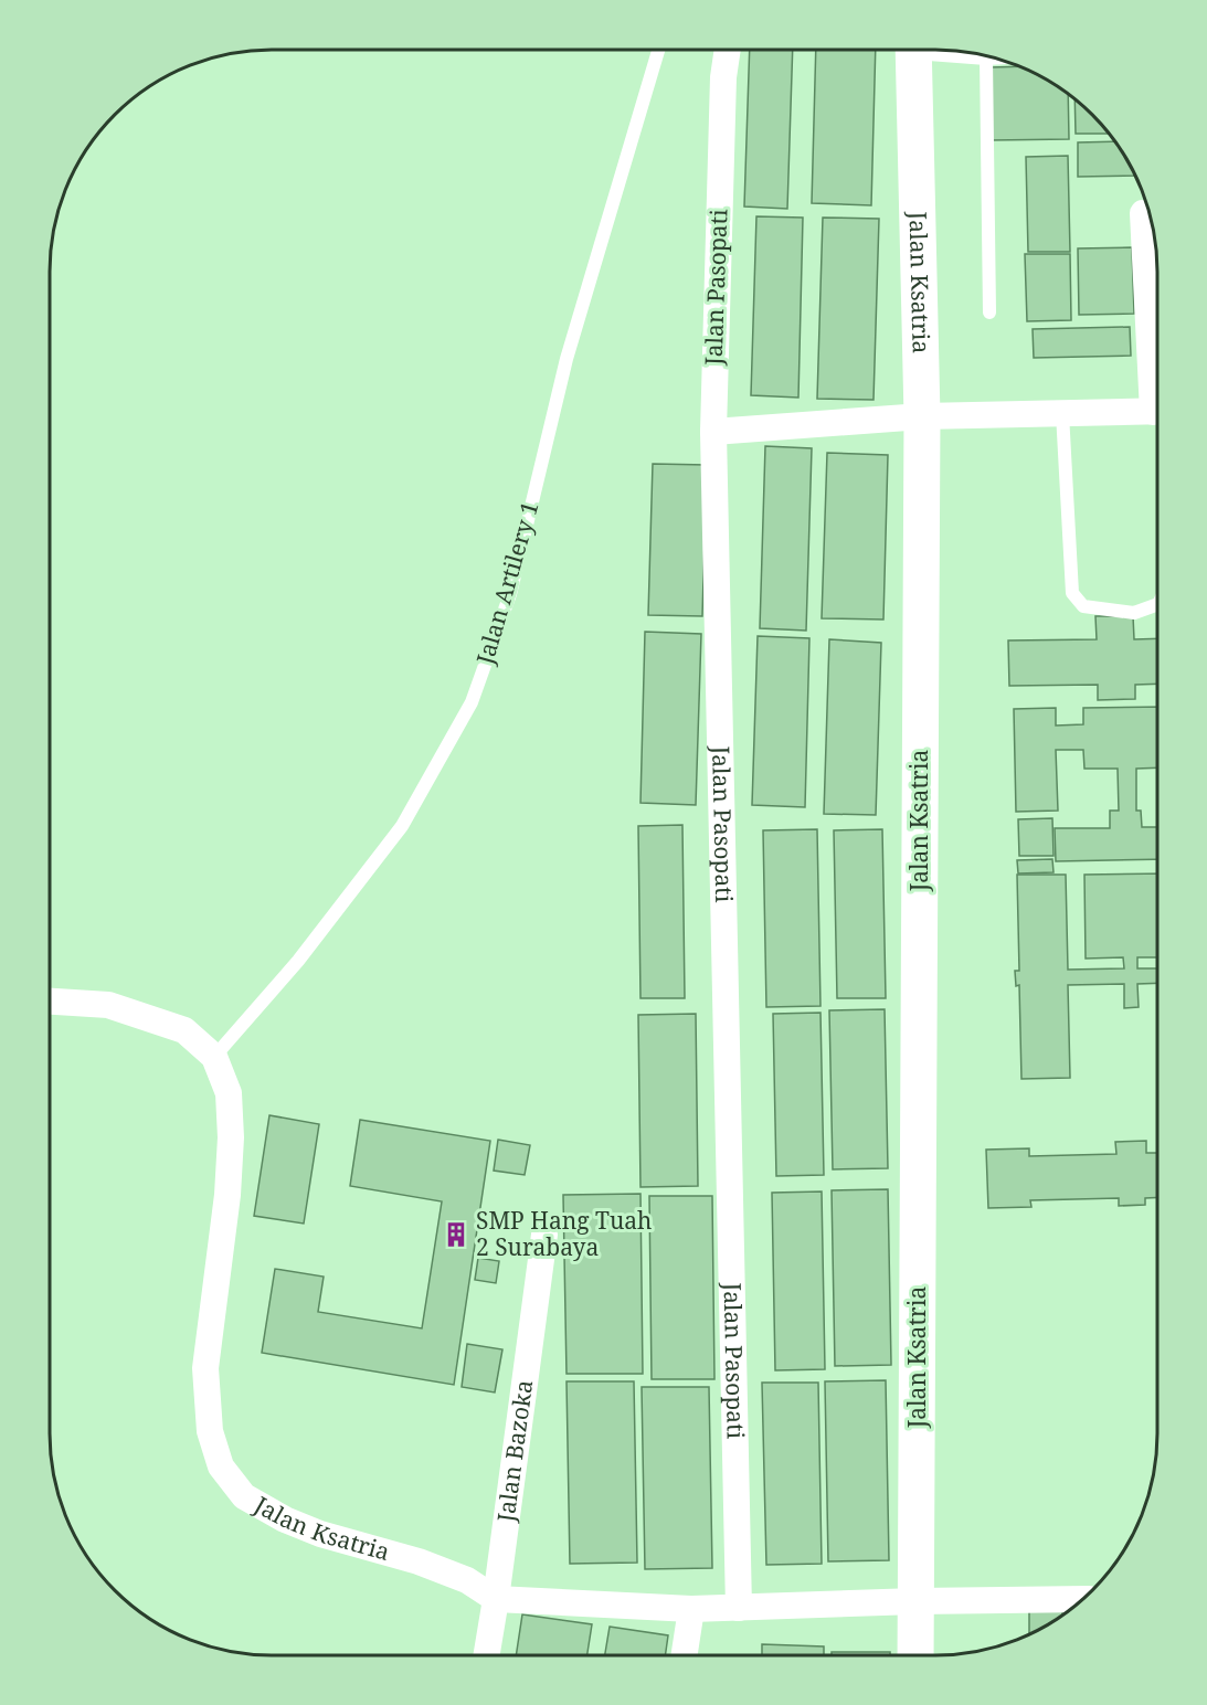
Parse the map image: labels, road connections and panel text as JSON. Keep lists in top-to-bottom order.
{
  "streets": {
    "street": ["Jalan Ksatria", "Jalan Pasopati", "Jalan Bazoka"],
    "lane": ["Jalan Artilery 1"]
  },
  "crossings": [
    ["Jalan Ksatria", "Jalan Artilery 1"],
    ["Jalan Ksatria", "Jalan Bazoka"]
  ],
  "places": {
    "building": ["SMP Hang Tuah 2 Surabaya"]
  }
}
